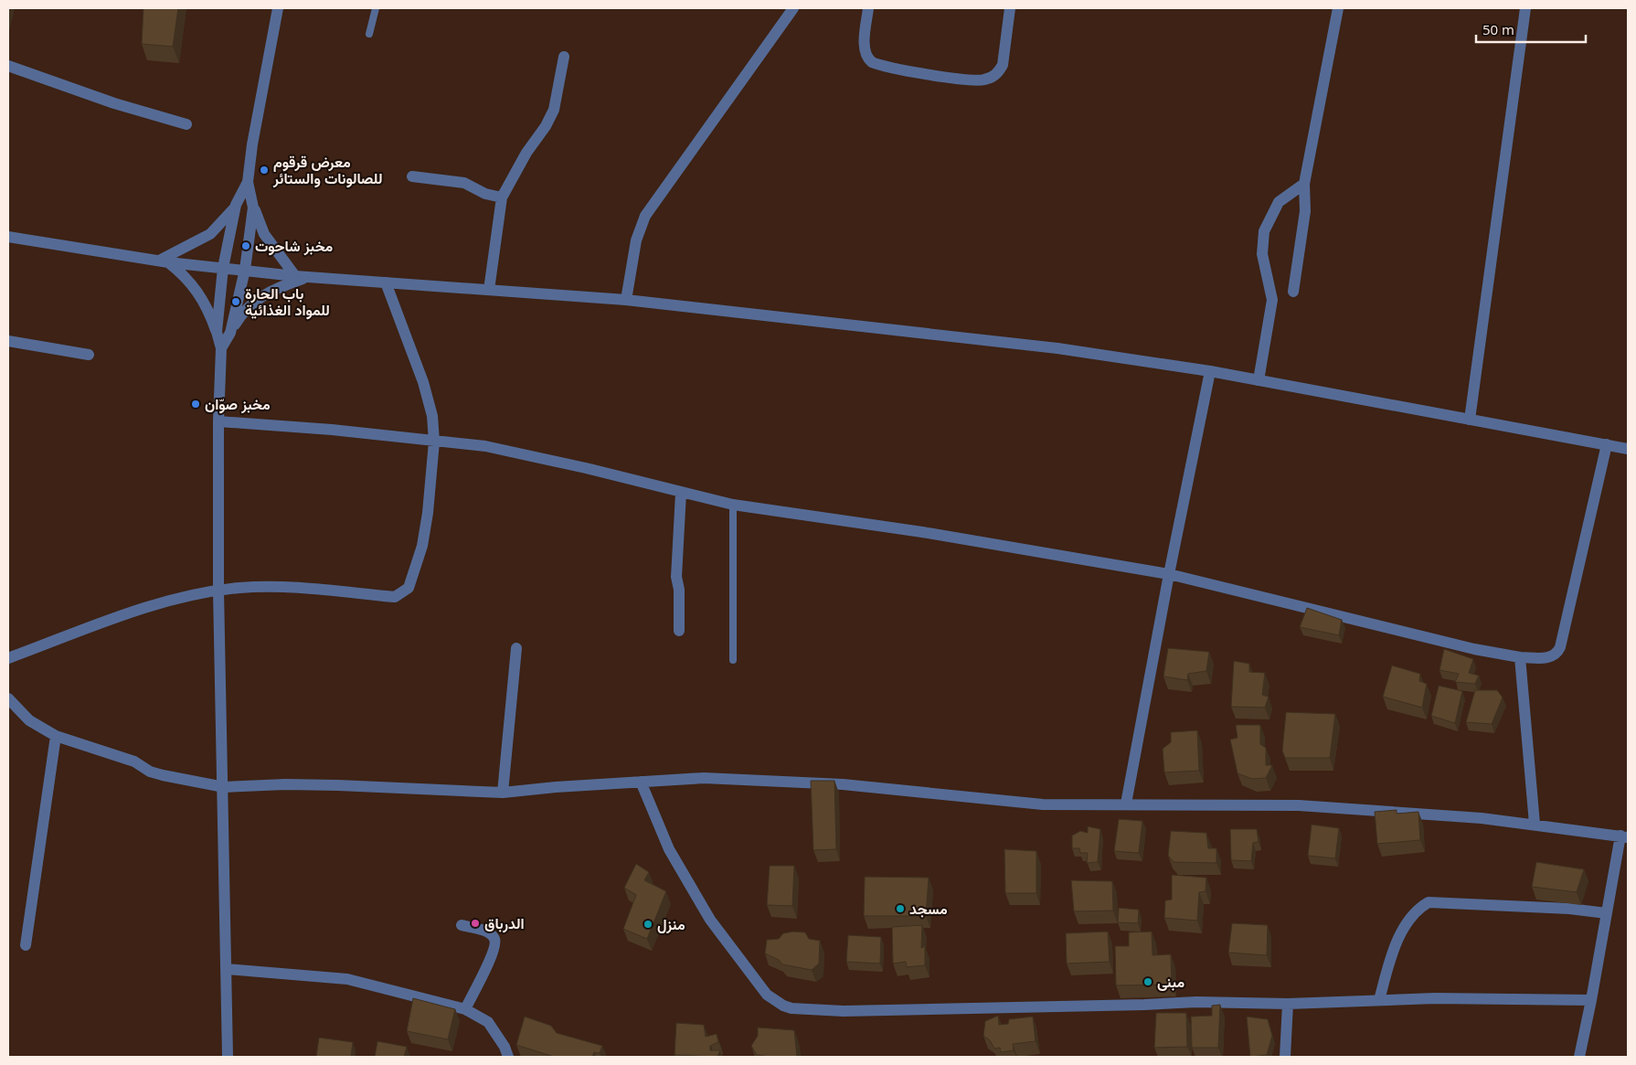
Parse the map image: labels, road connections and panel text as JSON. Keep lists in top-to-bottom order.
{
  "places": [
    "معرض قرقوم للصالونات والستائر",
    "مخبز شاحوت",
    "باب الحارة للمواد الغذائية",
    "مخبز صوّان",
    "مسجد",
    "الدرباق",
    "منزل",
    "مبنى"
  ],
  "scale_bar": "50 m"
}
